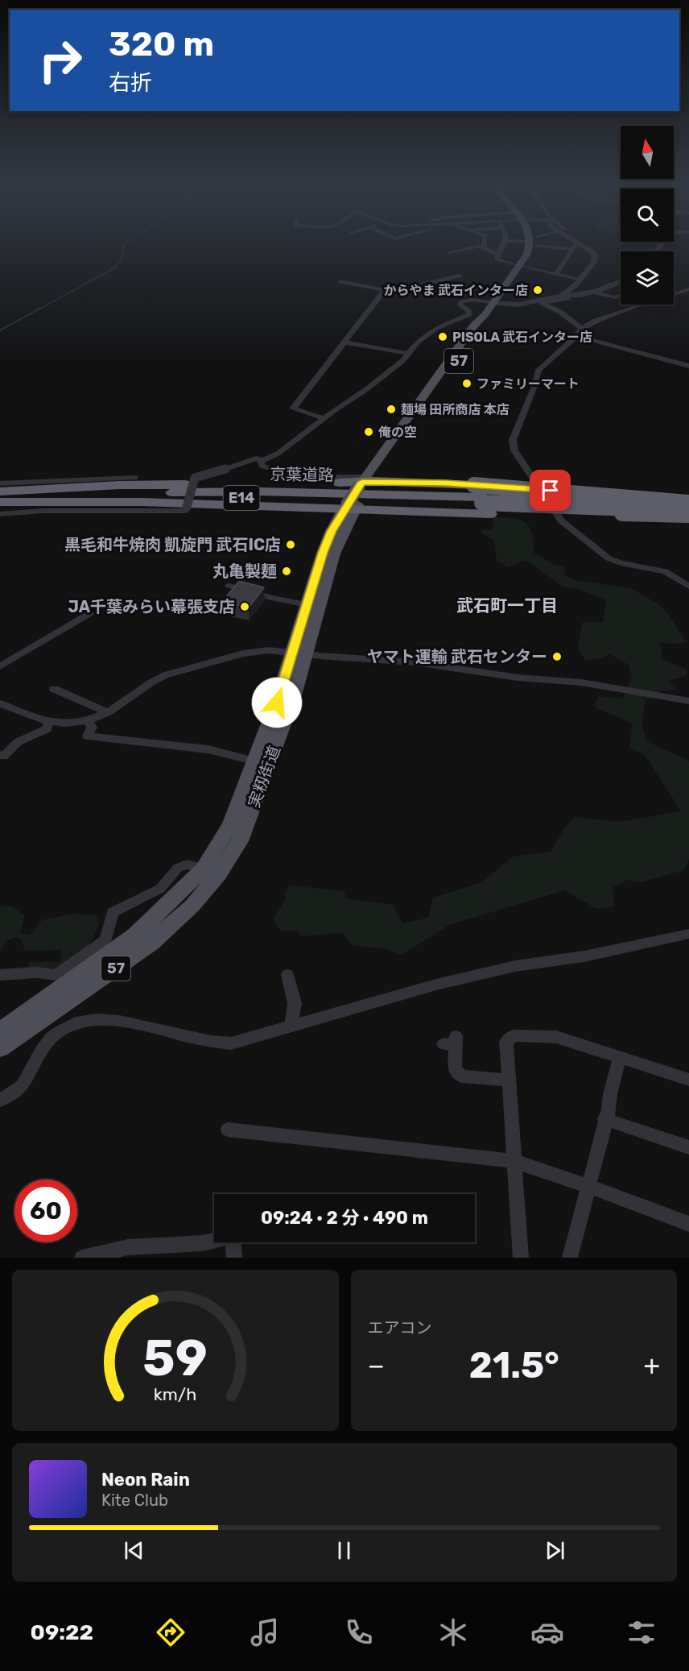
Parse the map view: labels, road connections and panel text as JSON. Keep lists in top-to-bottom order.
{
  "streets": {
    "highway": ["京葉道路", "E14"],
    "main road": ["57", "実籾街道"]
  },
  "districts": ["武石町一丁目"],
  "places": [
    "からやま 武石インター店",
    "PISOLA 武石インター店",
    "ファミリーマート",
    "麺場 田所商店 本店",
    "俺の空",
    "黒毛和牛焼肉 凱旋門 武石IC店",
    "丸亀製麺",
    "JA千葉みらい幕張支店",
    "ヤマト運輸 武石センター"
  ],
  "north": "top",
  "page": {
    "turn": ["320 m", "右折"],
    "limit": "60",
    "trip": "09:24 · 2 分 · 490 m",
    "tile": "エアコン",
    "heat": ["−", "21.5°", "+"],
    "song": ["Neon Rain", "Kite Club"],
    "tabs": "09:22",
    "gauge": ["59", "km/h"]
  }
}
